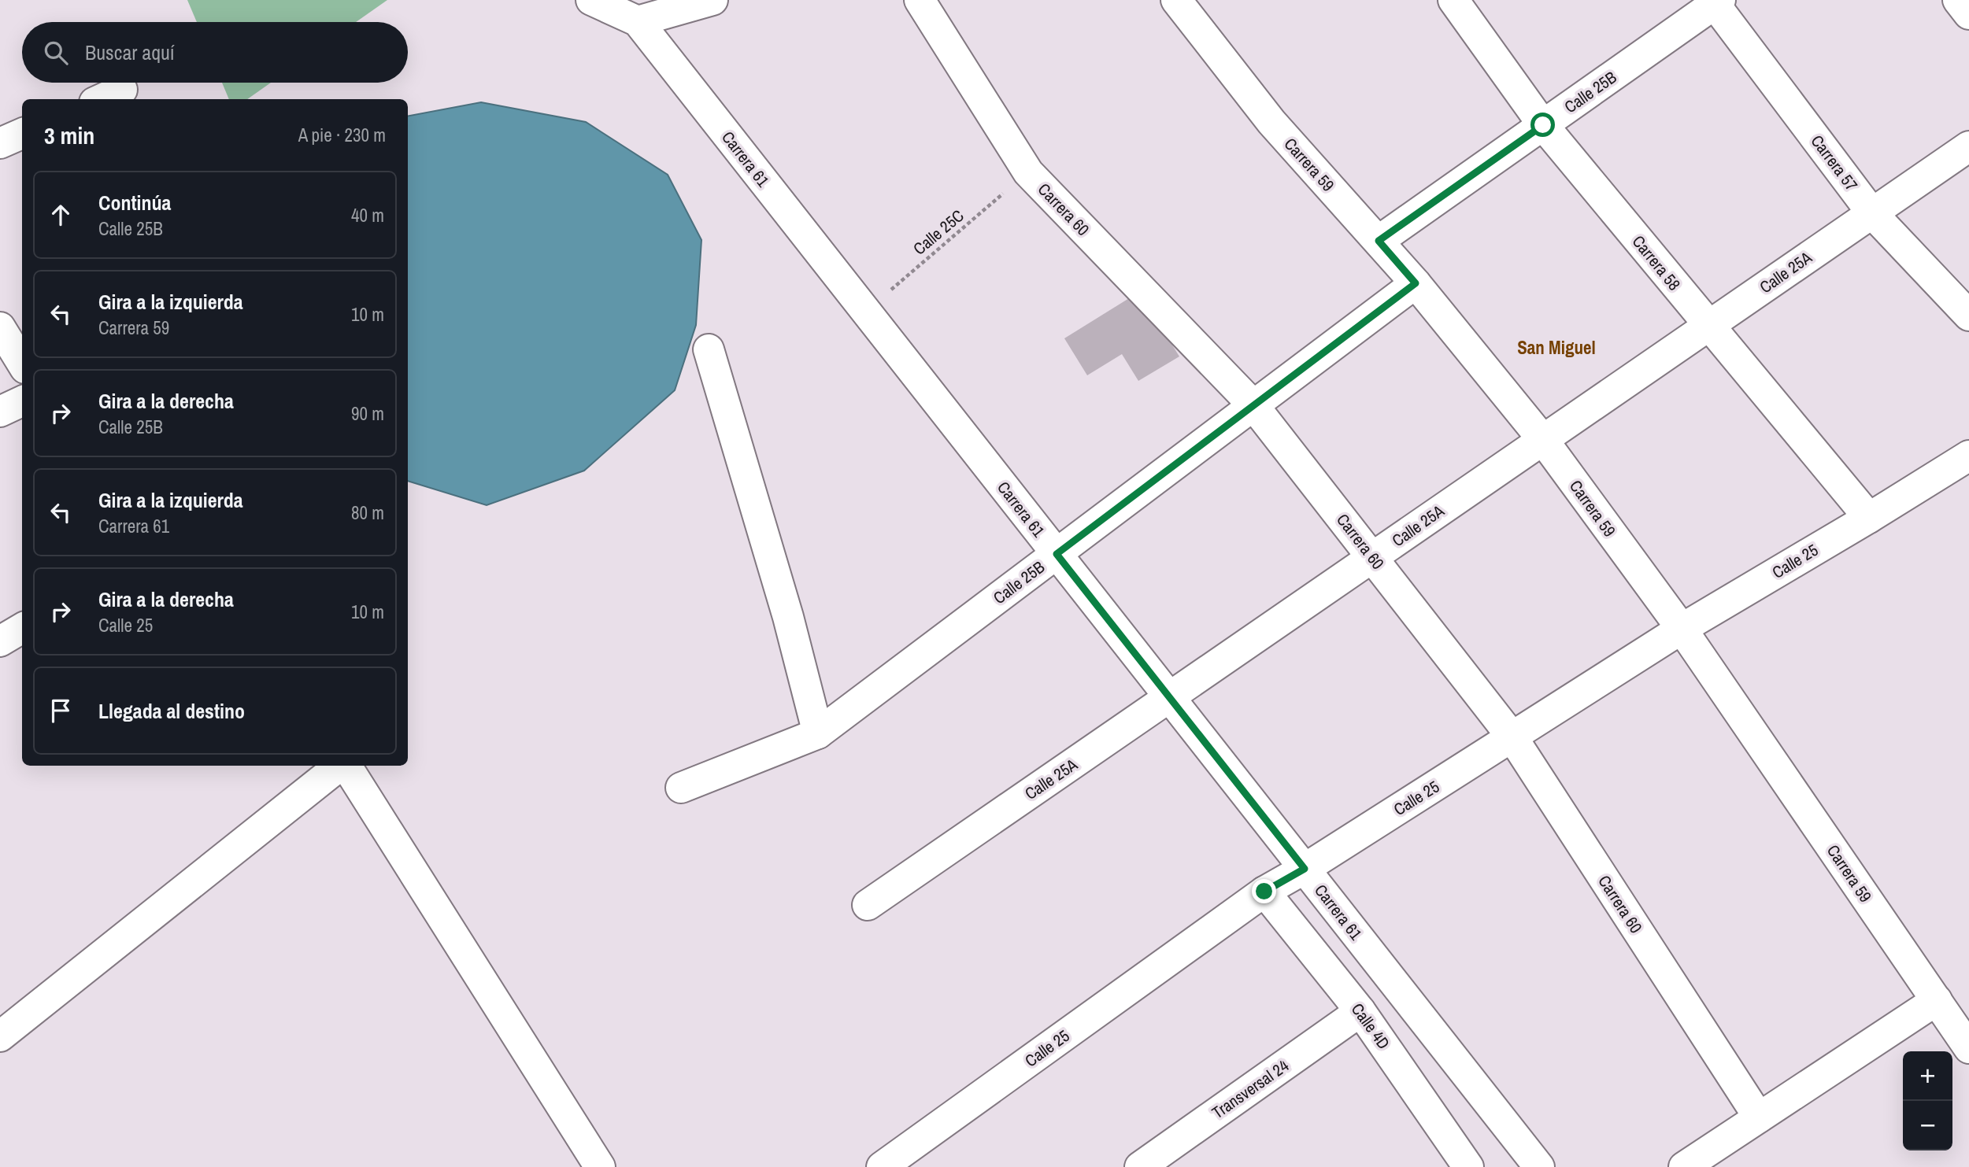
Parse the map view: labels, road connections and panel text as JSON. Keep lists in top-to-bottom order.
{
  "streets": {
    "street": [
      "Calle 25B",
      "Carrera 61",
      "Carrera 57",
      "Carrera 59",
      "Carrera 60",
      "Carrera 58",
      "Calle 25A",
      "Calle 25",
      "Calle 4D",
      "Transversal 24"
    ],
    "path": ["Calle 25C"]
  },
  "crossings": [
    ["Calle 25B", "Carrera 61"],
    ["Calle 25B", "Carrera 57"],
    ["Calle 25B", "Carrera 59"],
    ["Calle 25B", "Carrera 60"],
    ["Calle 25B", "Carrera 58"],
    ["Carrera 61", "Calle 25C"],
    ["Carrera 61", "Calle 25A"],
    ["Carrera 61", "Calle 25"],
    ["Carrera 57", "Calle 25A"],
    ["Carrera 59", "Calle 25A"],
    ["Carrera 59", "Calle 25"],
    ["Carrera 60", "Calle 25C"],
    ["Carrera 60", "Calle 25A"],
    ["Carrera 60", "Calle 25"],
    ["Carrera 58", "Calle 25A"],
    ["Carrera 58", "Calle 25"],
    ["Calle 25", "Calle 4D"],
    ["Calle 4D", "Transversal 24"]
  ],
  "districts": ["San Miguel"],
  "page": {
    "search": "Buscar aquí",
    "heading": ["3 min", "A pie · 230 m"],
    "list": [
      ["Continúa", "Calle 25B", "40 m"],
      ["Gira a la izquierda", "Carrera 59", "10 m"],
      ["Gira a la derecha", "Calle 25B", "90 m"],
      ["Gira a la izquierda", "Carrera 61", "80 m"],
      ["Gira a la derecha", "Calle 25", "10 m"],
      "Llegada al destino"
    ],
    "map_buttons": ["+", "−"]
  }
}
